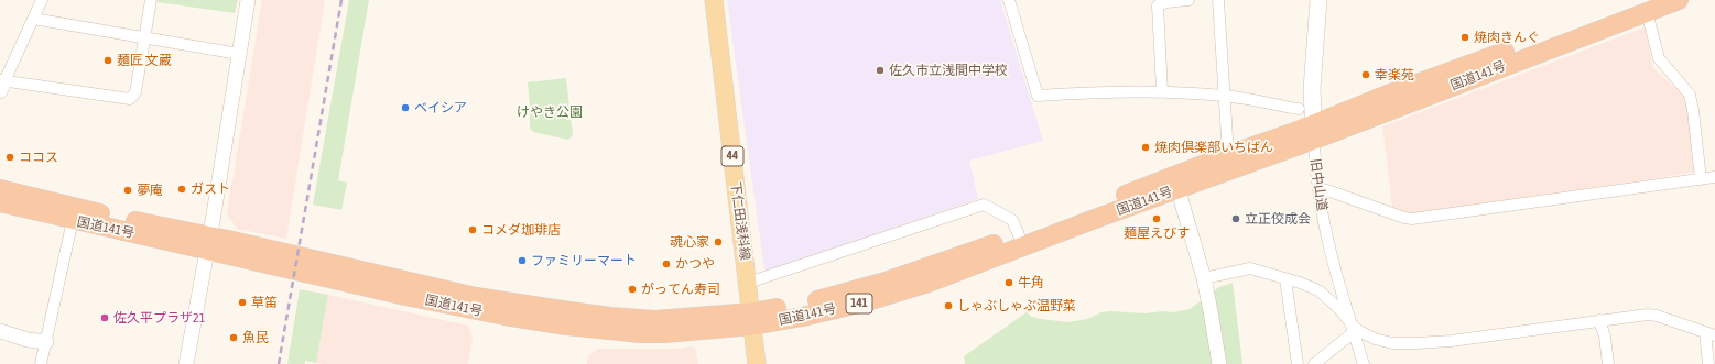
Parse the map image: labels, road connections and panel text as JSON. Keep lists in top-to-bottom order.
{
  "streets": {
    "highway": ["国道141号", "141"],
    "main road": ["44", "旧中山道", "下仁田浅科線"]
  },
  "crossings": [
    ["国道141号", "旧中山道"],
    ["国道141号", "下仁田浅科線"]
  ],
  "parks": ["けやき公園"],
  "places": [
    "焼肉きんぐ",
    "麺匠 文蔵",
    "佐久市立浅間中学校",
    "幸楽苑",
    "ベイシア",
    "焼肉倶楽部いちばん",
    "ココス",
    "ガスト",
    "夢庵",
    "麺屋えびす",
    "立正佼成会",
    "コメダ珈琲店",
    "魂心家",
    "ファミリーマート",
    "かつや",
    "牛角",
    "がってん寿司",
    "草笛",
    "しゃぶしゃぶ温野菜",
    "佐久平プラザ21",
    "魚民"
  ]
}
